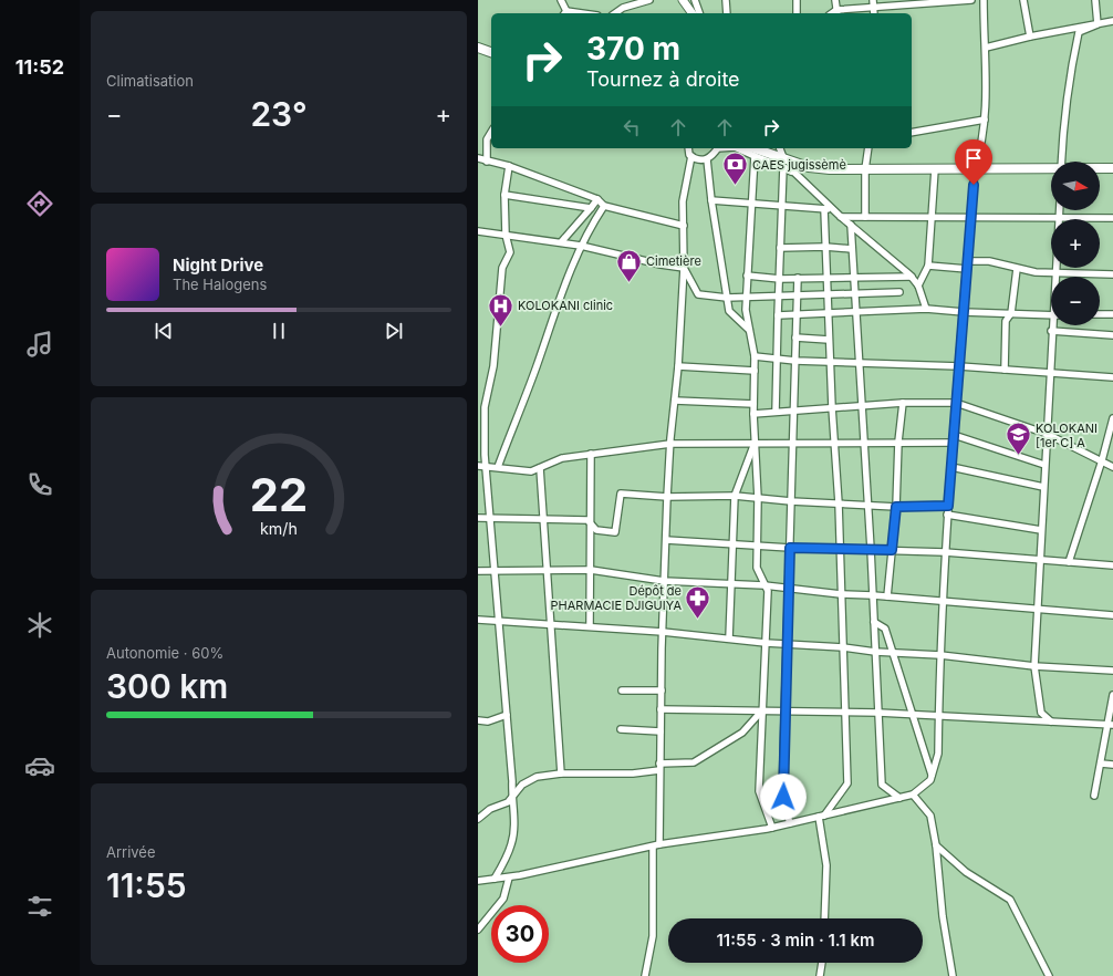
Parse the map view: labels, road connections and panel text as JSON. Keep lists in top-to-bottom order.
{
  "places": {
    "bank": ["CAES jugissèmè"],
    "shop": ["Cimetière"],
    "hospital": ["KOLOKANI clinic"],
    "school or university": ["KOLOKANI [1er C] A"],
    "pharmacy": ["Dépôt de PHARMACIE DJIGUIYA"]
  },
  "north": "right",
  "page": {
    "tabs": "11:52",
    "tile": [
      "Climatisation",
      ["Autonomie · 60%", "300 km"],
      ["Arrivée", "11:55"]
    ],
    "turn": ["370 m", "Tournez à droite"],
    "heat": ["−", "23°", "+"],
    "map_buttons": ["+", "−"],
    "song": ["Night Drive", "The Halogens"],
    "limit": "30",
    "trip": "11:55 · 3 min · 1.1 km",
    "gauge": ["22", "km/h"]
  }
}
